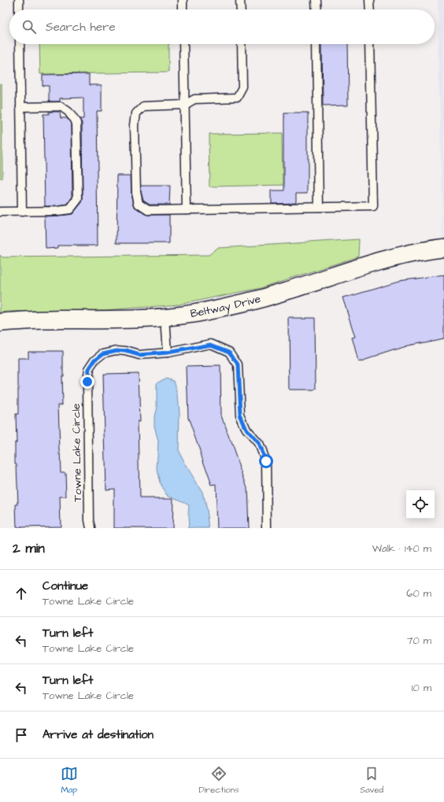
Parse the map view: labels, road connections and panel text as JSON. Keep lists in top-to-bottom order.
{
  "streets": {
    "street": ["Beltway Drive"],
    "lane": ["Towne Lake Circle"]
  },
  "page": {
    "search": "Search here",
    "heading": ["2 min", "Walk · 140 m"],
    "list": [
      ["Continue", "Towne Lake Circle", "60 m"],
      ["Turn left", "Towne Lake Circle", "70 m"],
      ["Turn left", "Towne Lake Circle", "10 m"],
      "Arrive at destination"
    ],
    "nav": ["Map", "Directions", "Saved"]
  }
}
